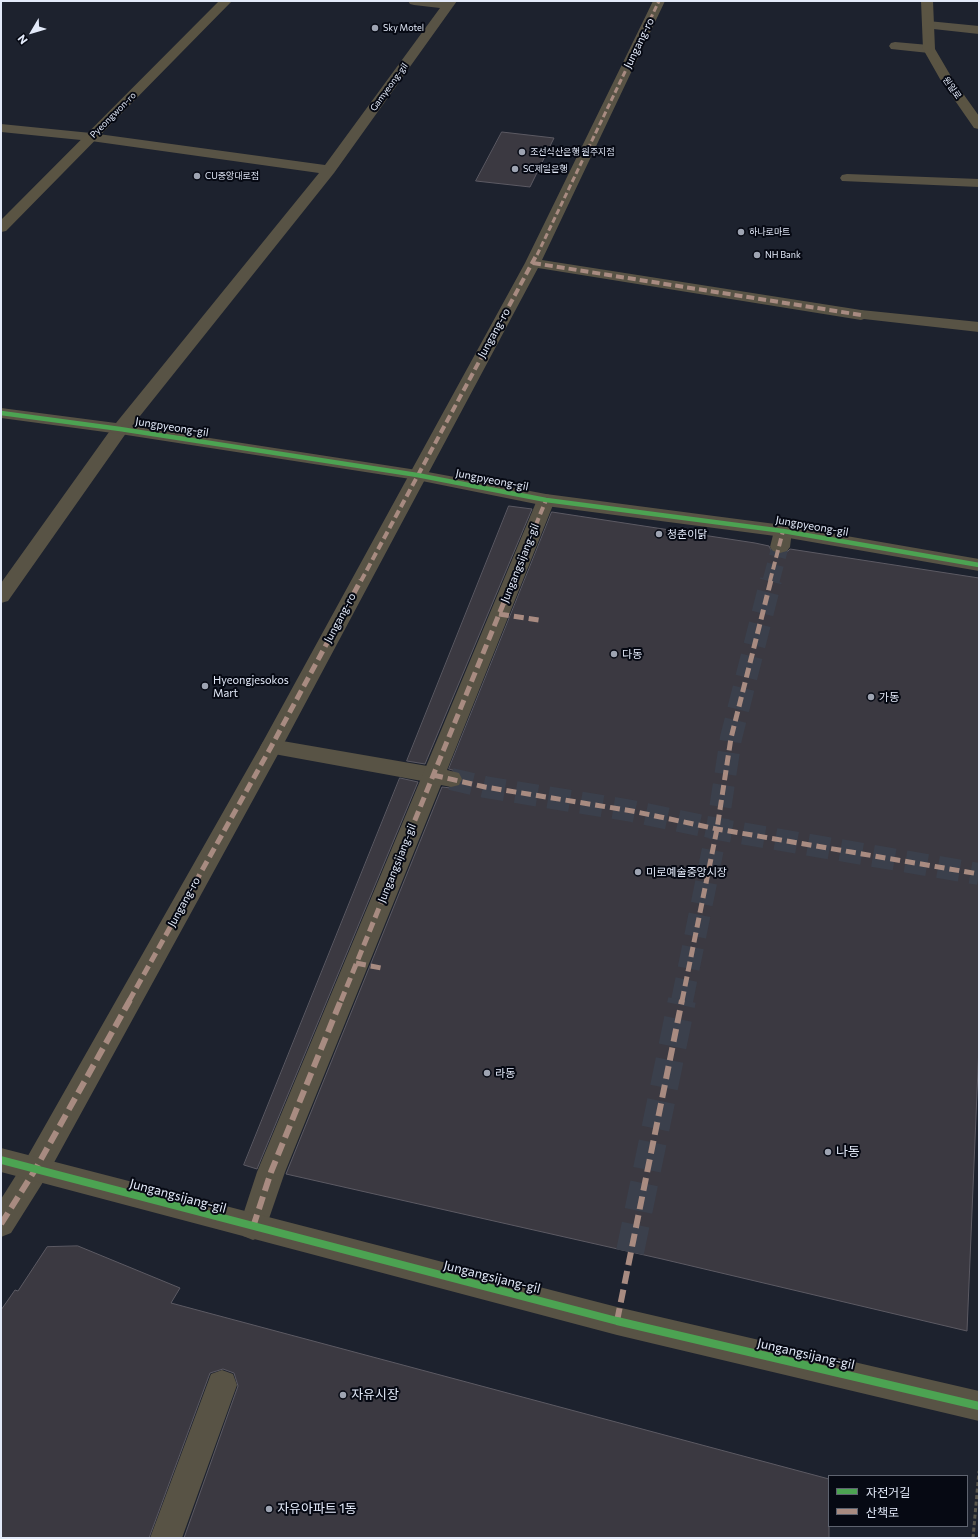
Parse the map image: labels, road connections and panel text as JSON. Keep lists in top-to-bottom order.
{
  "streets": {
    "main road": ["원일로", "Pyeongwon-ro"],
    "street": [
      "Jungang-ro",
      "Gamyeong-gil",
      "Jungpyeong-gil",
      "Jungangsijang-gil"
    ]
  },
  "crossings": [
    ["Jungang-ro", "Jungpyeong-gil"],
    ["Jungang-ro", "Jungangsijang-gil"],
    ["Gamyeong-gil", "Jungpyeong-gil"],
    ["Jungpyeong-gil", "Jungangsijang-gil"]
  ],
  "places": [
    "Sky Motel",
    "조선식산은행 원주지점",
    "SC제일은행",
    "CU중앙대로점",
    "하나로마트",
    "NH Bank",
    "청춘이닭",
    "다동",
    "Hyeongjesokos Mart",
    "가동",
    "미로예술중앙시장",
    "라동",
    "나동",
    "자유시장",
    "자유아파트 1동"
  ],
  "legend": ["자전거길", "산책로"],
  "north": "bottom left"
}
